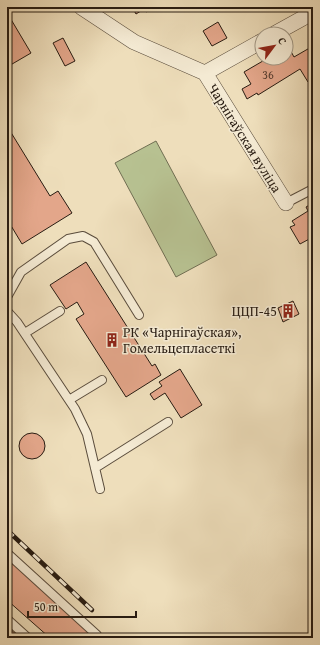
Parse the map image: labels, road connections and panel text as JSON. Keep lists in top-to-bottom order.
{
  "streets": {
    "street": ["Чарнігаўская вуліца"]
  },
  "places": {
    "building": ["ЦЦП-45", "РК «Чарнігаўская», Гомельцепласеткі"]
  },
  "house_numbers": ["36"],
  "scale_bar": "50 m",
  "north": "top right"
}
